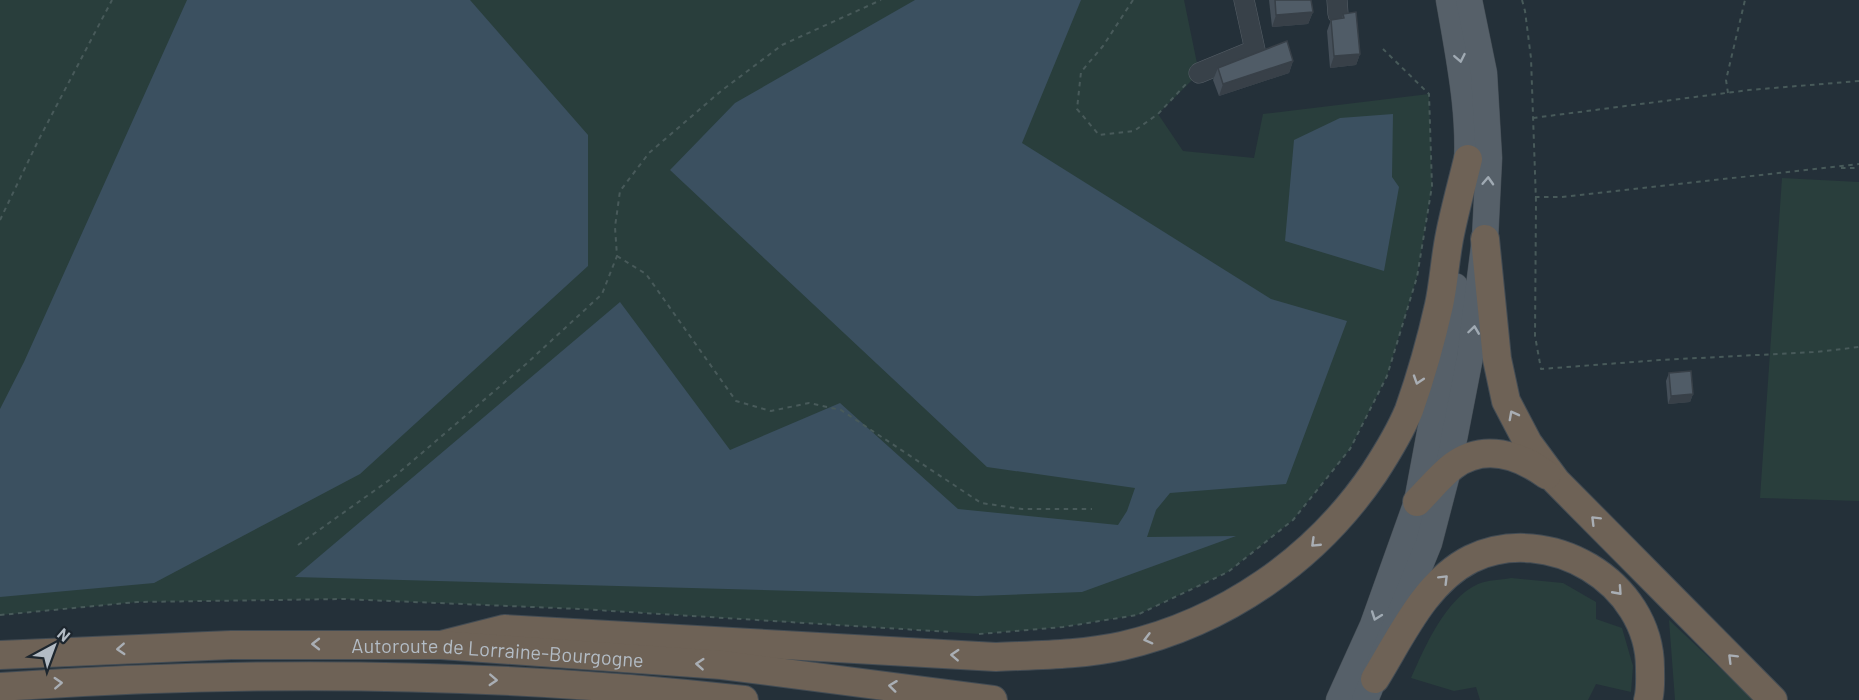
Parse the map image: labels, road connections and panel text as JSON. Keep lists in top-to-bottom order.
{
  "streets": {
    "highway": ["Autoroute de Lorraine-Bourgogne"]
  },
  "north": "top right"
}
